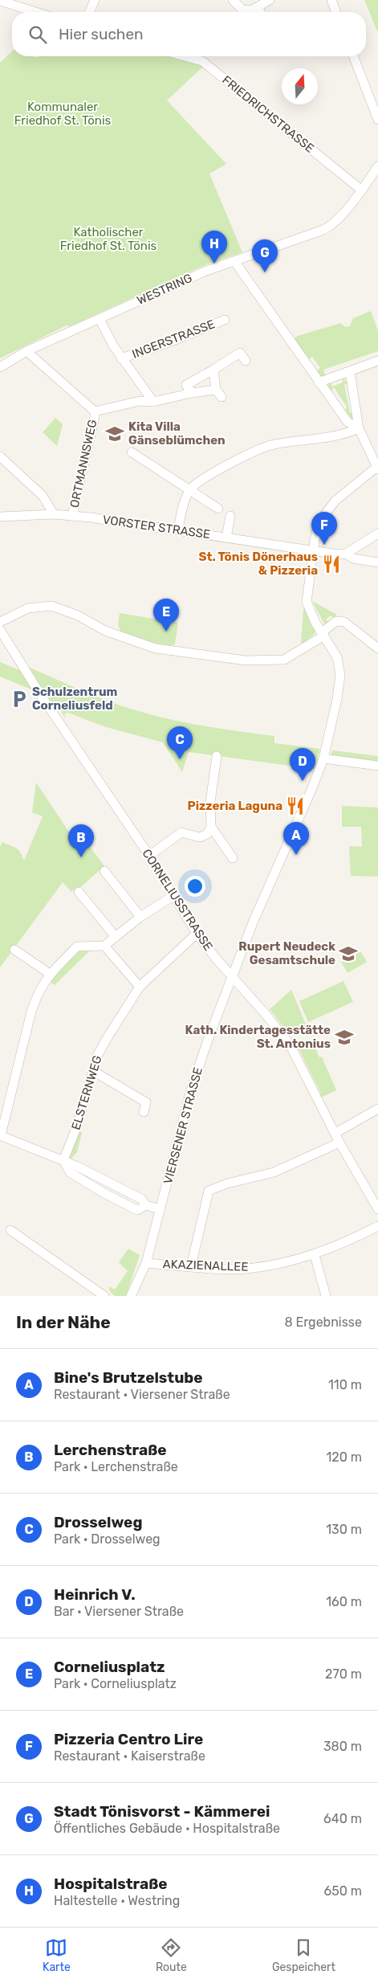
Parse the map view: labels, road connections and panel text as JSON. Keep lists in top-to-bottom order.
{
  "streets": {
    "street": [
      "FRIEDRICHSTRASSE",
      "WESTRING",
      "INGERSTRASSE",
      "ORTMANNSWEG",
      "VORSTER STRASSE",
      "CORNELIUSSTRASSE",
      "ELSTERNWEG",
      "VIERSENER STRASSE",
      "AKAZIENALLEE"
    ]
  },
  "crossings": [
    ["FRIEDRICHSTRASSE", "WESTRING"],
    ["WESTRING", "INGERSTRASSE"],
    ["WESTRING", "ORTMANNSWEG"],
    ["INGERSTRASSE", "ORTMANNSWEG"],
    ["ORTMANNSWEG", "VORSTER STRASSE"],
    ["VORSTER STRASSE", "VIERSENER STRASSE"],
    ["CORNELIUSSTRASSE", "ELSTERNWEG"],
    ["CORNELIUSSTRASSE", "VIERSENER STRASSE"],
    ["VIERSENER STRASSE", "AKAZIENALLEE"]
  ],
  "parks": ["Kommunaler Friedhof St. Tönis", "Katholischer Friedhof St. Tönis"],
  "places": {
    "school or university": ["Kita Villa Gänseblümchen", "Rupert Neudeck Gesamtschule", "Kath. Kindertagesstätte St. Antonius"],
    "restaurant": ["St. Tönis Dönerhaus & Pizzeria", "Pizzeria Laguna"],
    "parking": ["Schulzentrum Corneliusfeld"]
  },
  "north": "top",
  "page": {
    "search": "Hier suchen",
    "pins": [
      "H",
      "G",
      "F",
      "E",
      "C",
      "D",
      "A",
      "B"
    ],
    "heading": ["In der Nähe", "8 Ergebnisse"],
    "list": [
      {
        "mark": "A",
        "name": "Bine's Brutzelstube",
        "note": "Restaurant · Viersener Straße",
        "value": "110 m"
      },
      {
        "mark": "B",
        "name": "Lerchenstraße",
        "note": "Park · Lerchenstraße",
        "value": "120 m"
      },
      {
        "mark": "C",
        "name": "Drosselweg",
        "note": "Park · Drosselweg",
        "value": "130 m"
      },
      {
        "mark": "D",
        "name": "Heinrich V.",
        "note": "Bar · Viersener Straße",
        "value": "160 m"
      },
      {
        "mark": "E",
        "name": "Corneliusplatz",
        "note": "Park · Corneliusplatz",
        "value": "270 m"
      },
      {
        "mark": "F",
        "name": "Pizzeria Centro Lire",
        "note": "Restaurant · Kaiserstraße",
        "value": "380 m"
      },
      {
        "mark": "G",
        "name": "Stadt Tönisvorst - Kämmerei",
        "note": "Öffentliches Gebäude · Hospitalstraße",
        "value": "640 m"
      },
      {
        "mark": "H",
        "name": "Hospitalstraße",
        "note": "Haltestelle · Westring",
        "value": "650 m"
      }
    ],
    "nav": ["Karte", "Route", "Gespeichert"]
  }
}
